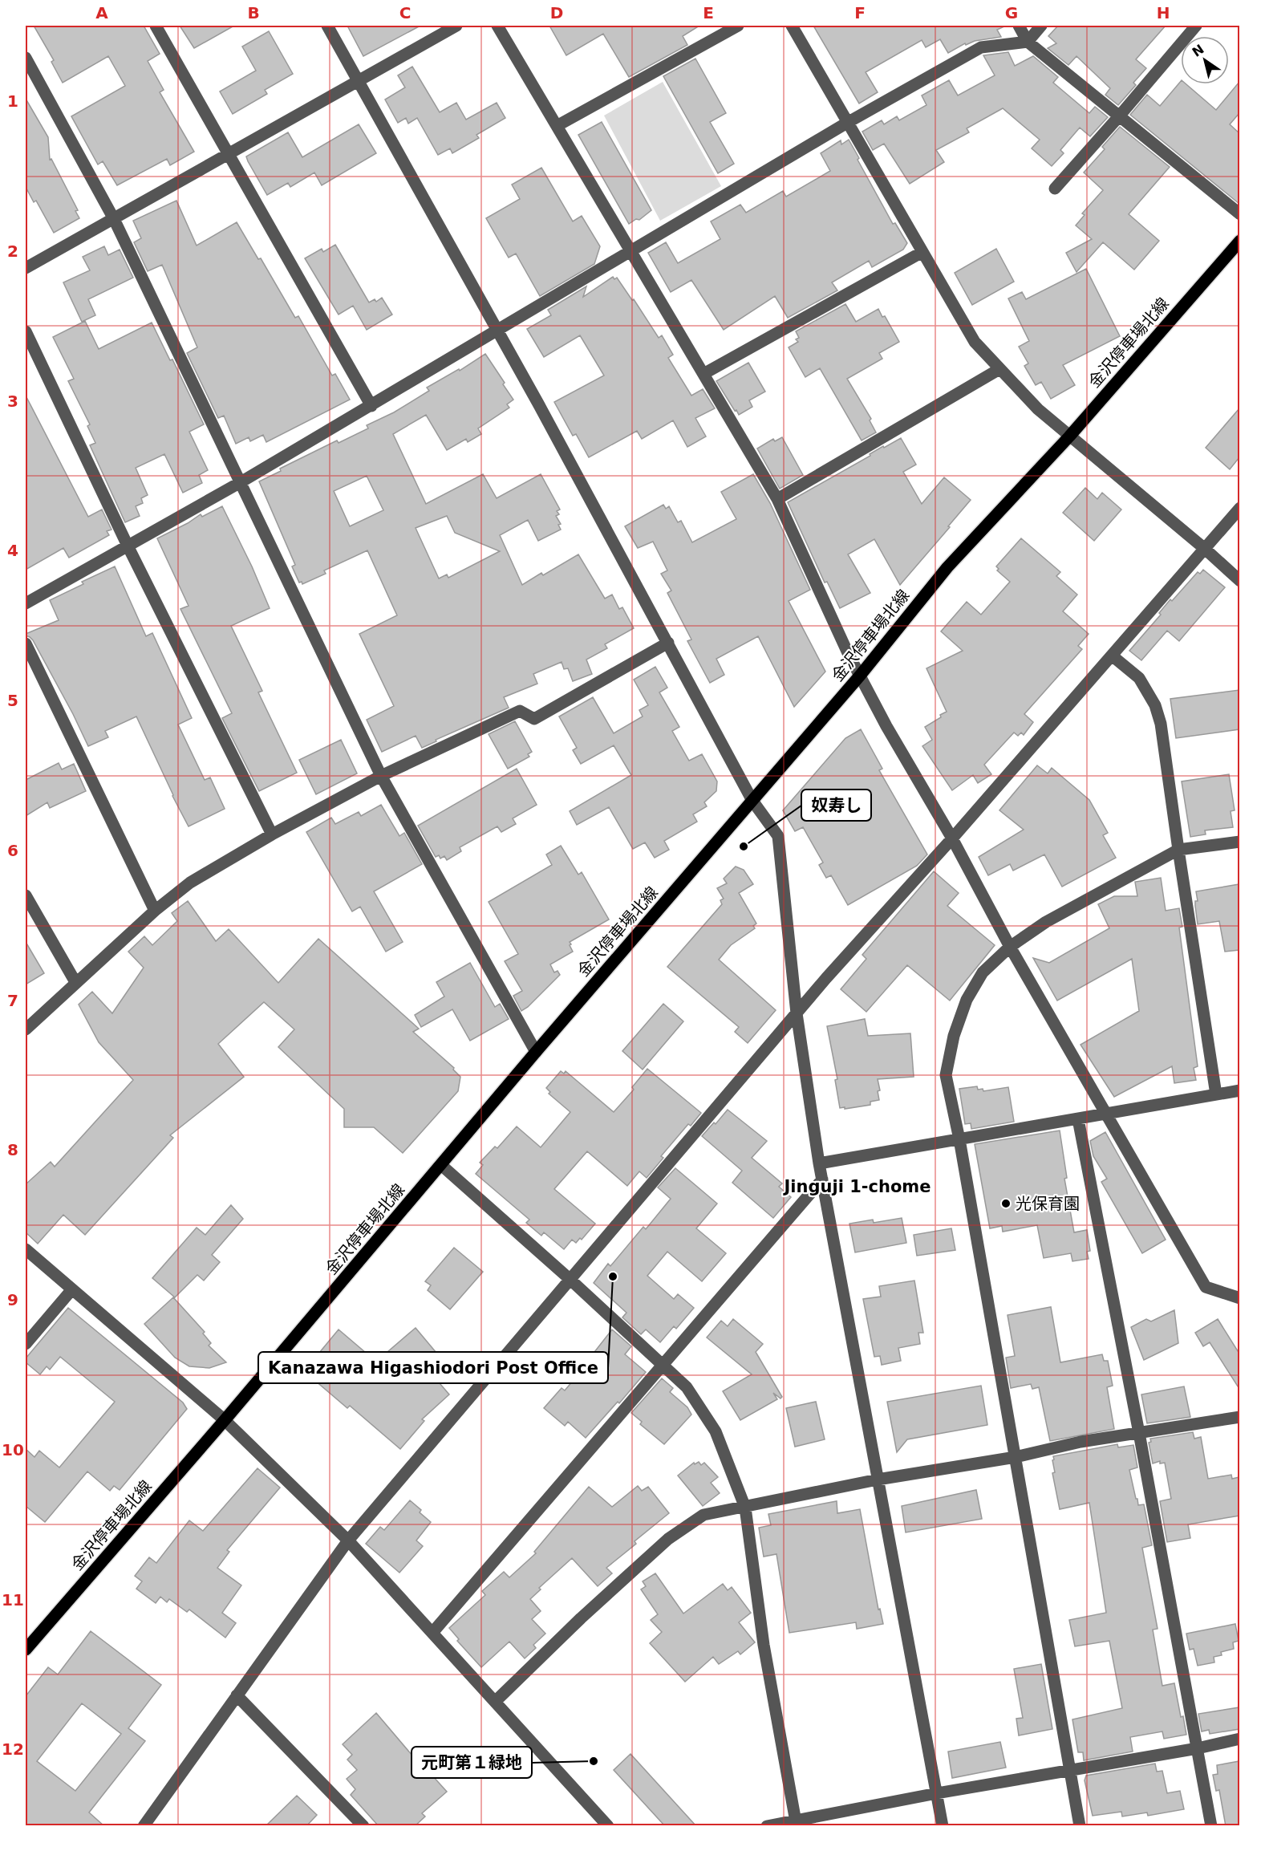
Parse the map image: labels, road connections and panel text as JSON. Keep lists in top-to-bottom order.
{
  "streets": {
    "main road": ["金沢停車場北線"]
  },
  "districts": ["Jinguji 1-chome"],
  "places": [
    "奴寿し",
    "光保育園",
    "Kanazawa Higashiodori Post Office",
    "元町第１緑地"
  ],
  "north": "top left",
  "grid": {
    "columns": [
      "A",
      "B",
      "C",
      "D",
      "E",
      "F",
      "G",
      "H"
    ],
    "rows": [
      "1",
      "2",
      "3",
      "4",
      "5",
      "6",
      "7",
      "8",
      "9",
      "10",
      "11",
      "12"
    ]
  }
}
